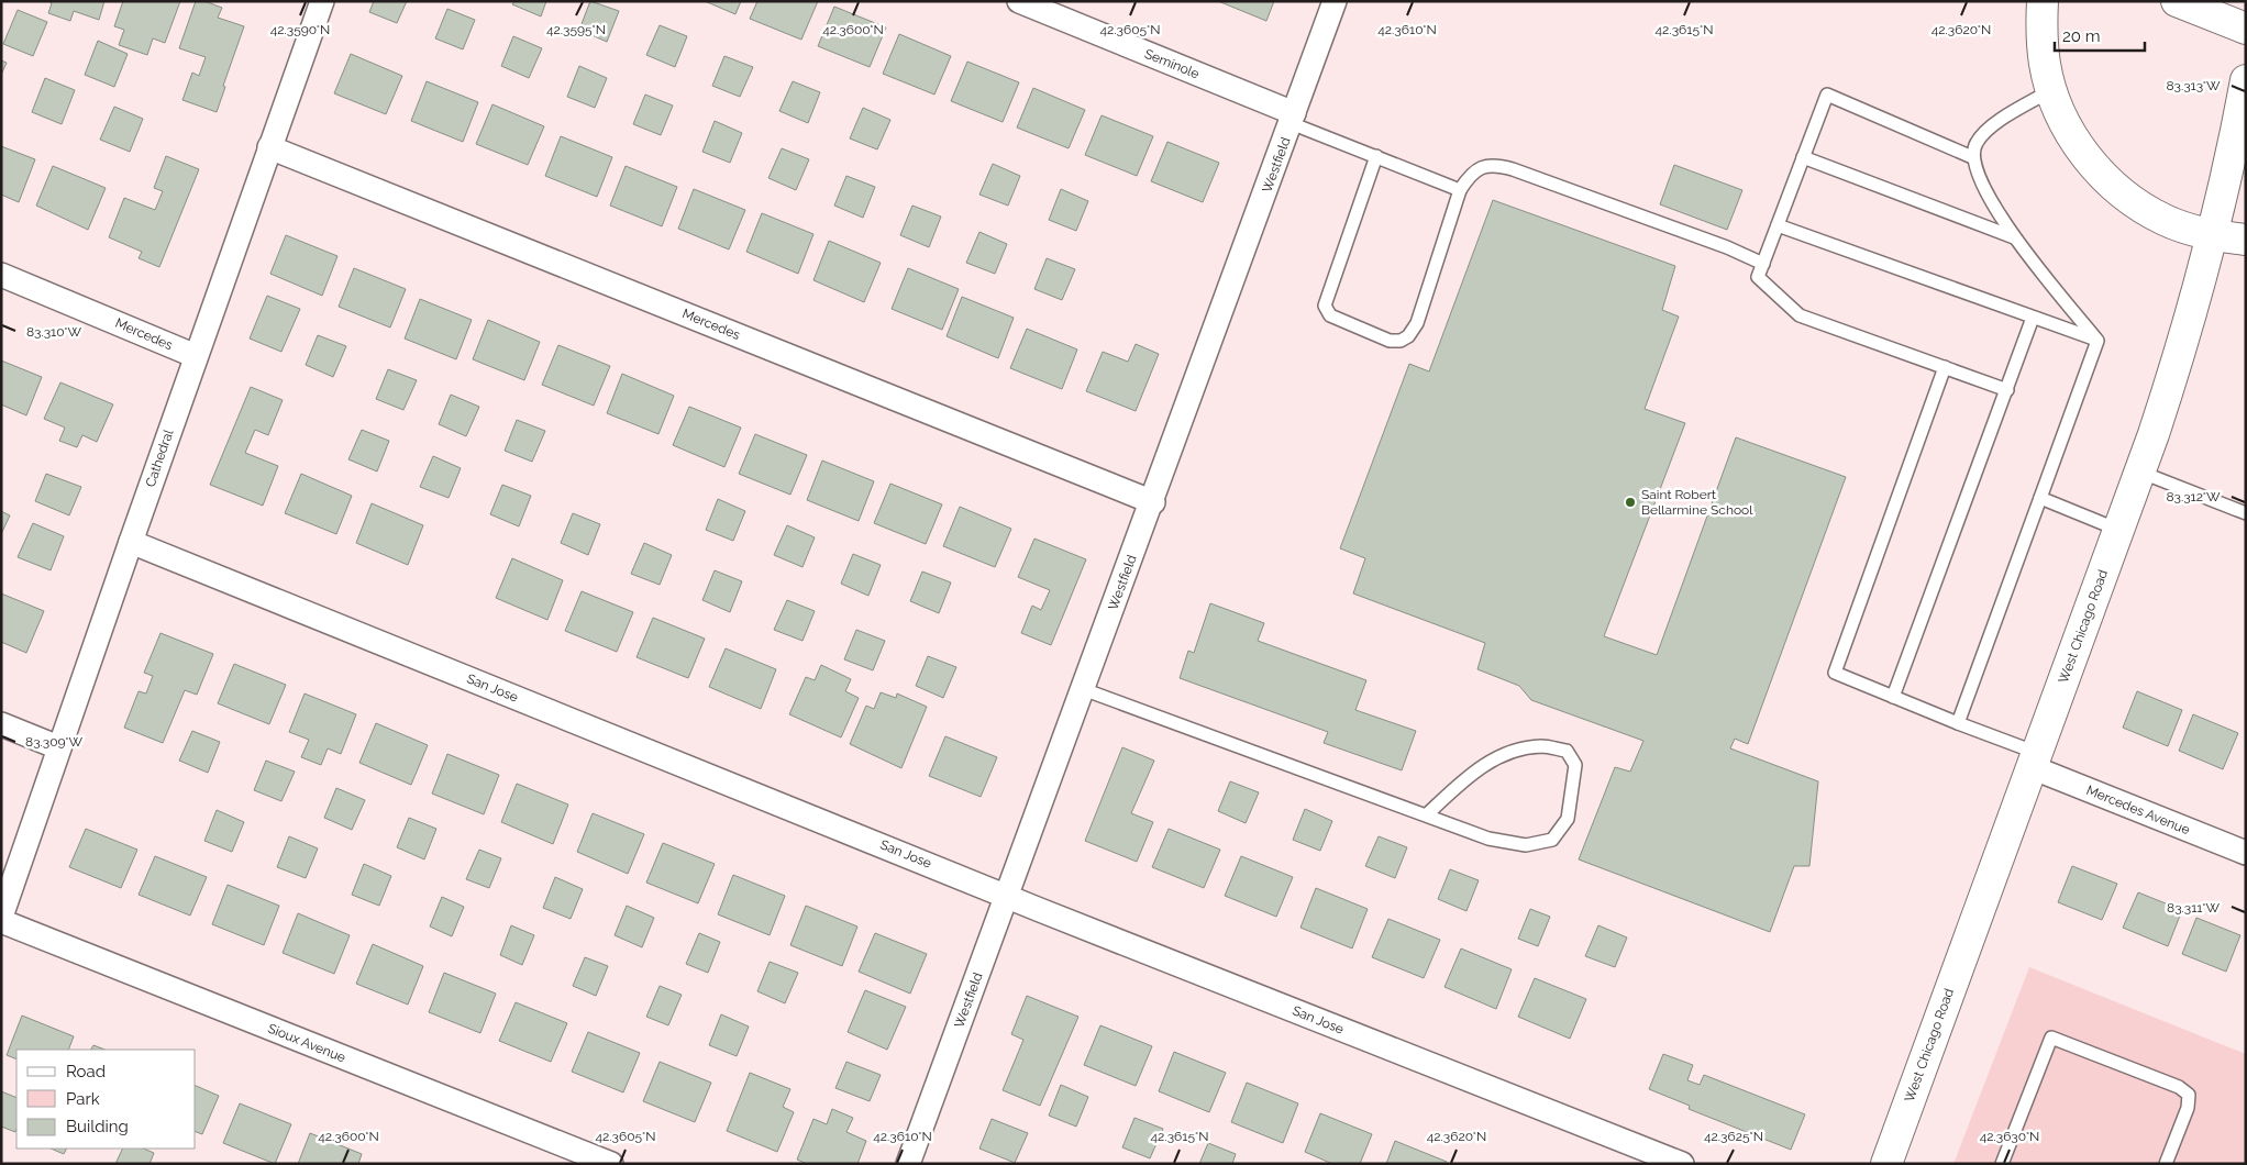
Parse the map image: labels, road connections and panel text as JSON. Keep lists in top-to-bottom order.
{
  "streets": {
    "street": [
      "Seminole",
      "Westfield",
      "Mercedes",
      "Cathedral",
      "West Chicago Road",
      "San Jose",
      "Mercedes Avenue",
      "Sioux Avenue"
    ]
  },
  "crossings": [
    ["Seminole", "Westfield"],
    ["Westfield", "Mercedes"],
    ["Westfield", "San Jose"],
    ["Mercedes", "Cathedral"],
    ["Cathedral", "San Jose"],
    ["West Chicago Road", "Mercedes Avenue"]
  ],
  "places": ["Saint Robert Bellarmine School"],
  "legend": ["Road", "Park", "Building"],
  "scale_bar": "20 m",
  "coordinates": [
    "42.3590°N",
    "42.3595°N",
    "42.3600°N",
    "42.3605°N",
    "42.3610°N",
    "42.3615°N",
    "42.3620°N",
    "83.313°W",
    "83.310°W",
    "83.312°W",
    "83.309°W",
    "83.311°W",
    "42.3625°N",
    "42.3630°N"
  ]
}
